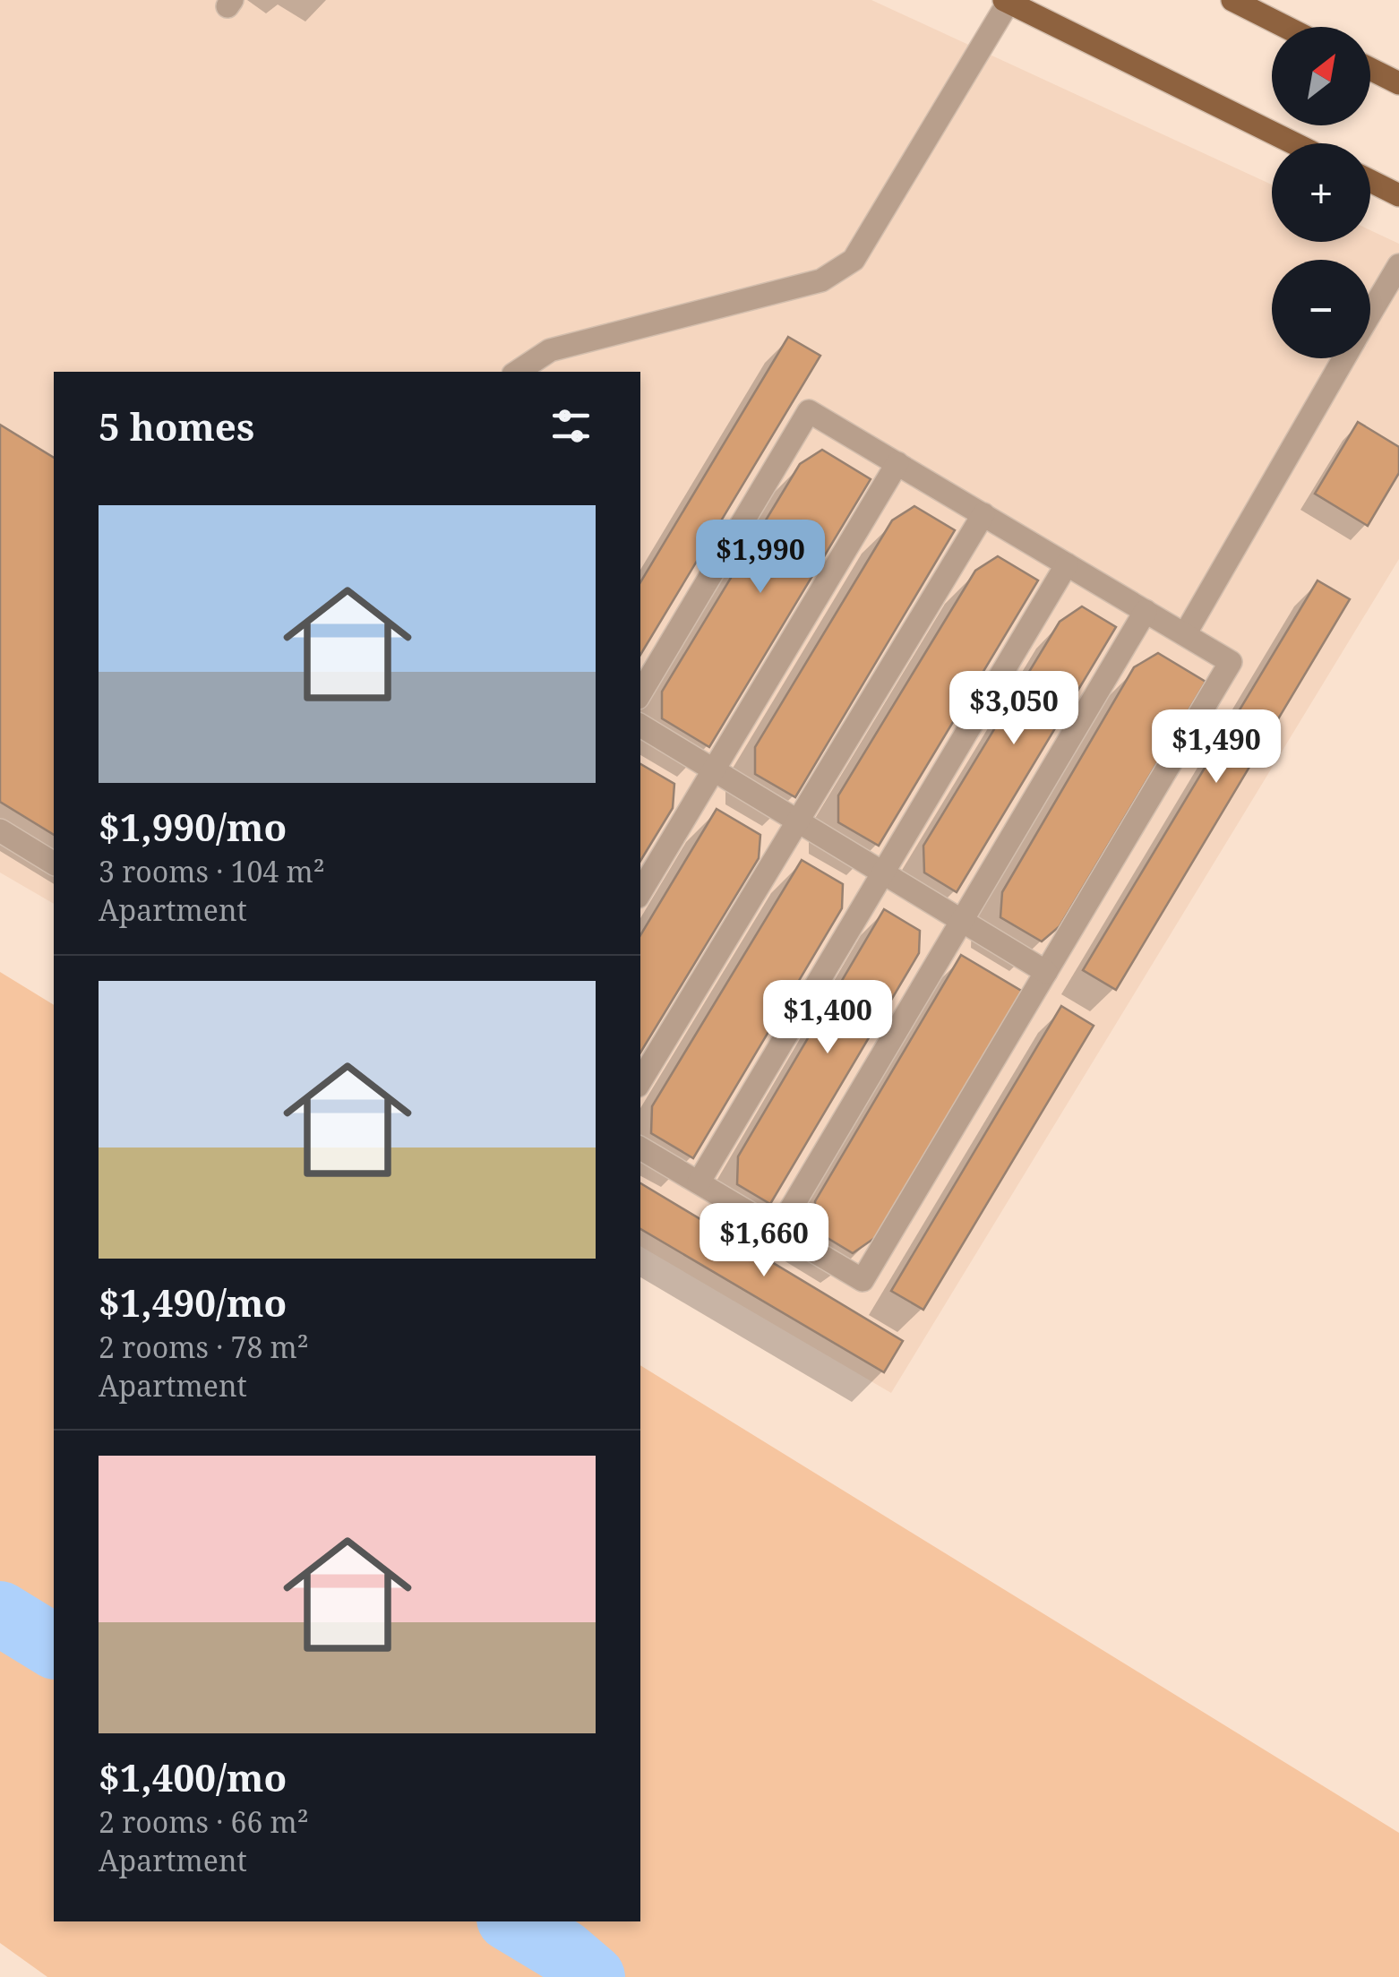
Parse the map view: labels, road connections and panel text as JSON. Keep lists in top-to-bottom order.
{
  "north": "top right",
  "page": {
    "map_buttons": ["+", "−"],
    "heading": "5 homes",
    "list": [
      {
        "name": "$1,990/mo",
        "note": "3 rooms · 104 m² · Apartment"
      },
      {
        "name": "$1,490/mo",
        "note": "2 rooms · 78 m² · Apartment"
      },
      {
        "name": "$1,400/mo",
        "note": "2 rooms · 66 m² · Apartment"
      }
    ],
    "price": [
      "$1,990",
      "$3,050",
      "$1,490",
      "$1,400",
      "$1,660"
    ]
  }
}
